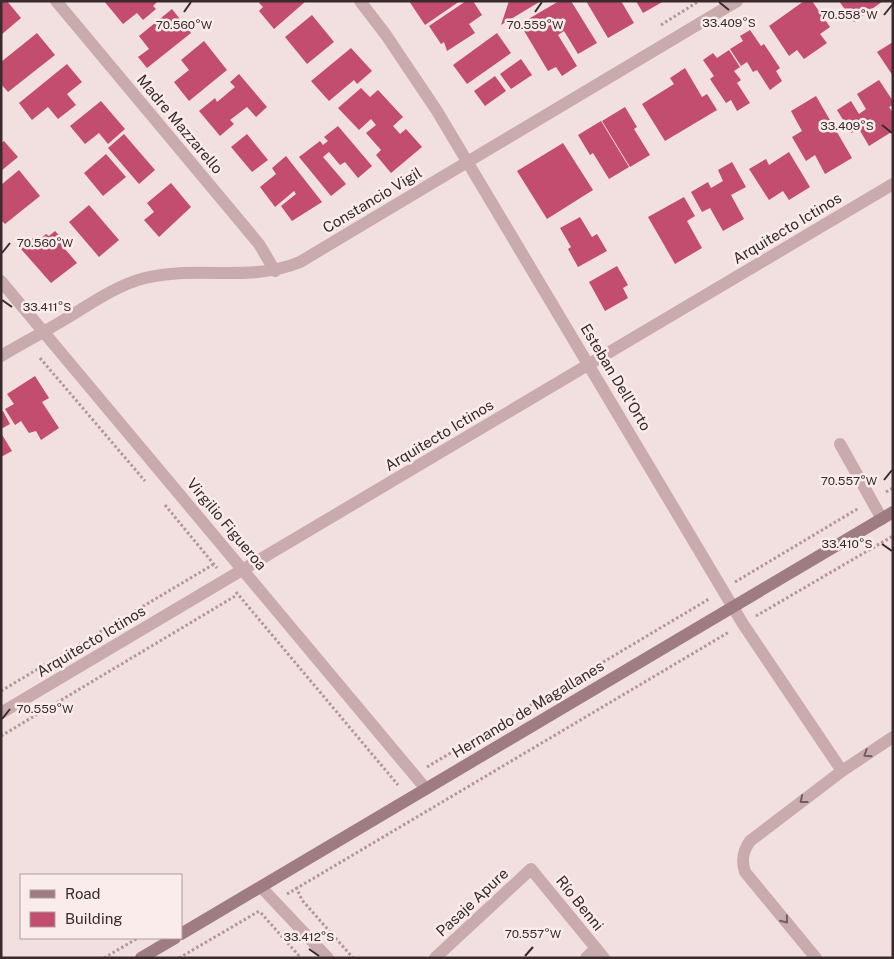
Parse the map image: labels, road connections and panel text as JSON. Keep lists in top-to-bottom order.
{
  "streets": {
    "main road": ["Hernando de Magallanes"],
    "street": [
      "Madre Mazzarello",
      "Constancio Vigil",
      "Arquitecto Ictinos",
      "Esteban Dell'Orto",
      "Virgilio Figueroa",
      "Pasaje Apure",
      "Río Benni"
    ]
  },
  "crossings": [
    ["Madre Mazzarello", "Constancio Vigil"],
    ["Constancio Vigil", "Esteban Dell'Orto"],
    ["Constancio Vigil", "Virgilio Figueroa"],
    ["Arquitecto Ictinos", "Esteban Dell'Orto"],
    ["Arquitecto Ictinos", "Virgilio Figueroa"],
    ["Esteban Dell'Orto", "Hernando de Magallanes"],
    ["Virgilio Figueroa", "Hernando de Magallanes"],
    ["Pasaje Apure", "Río Benni"]
  ],
  "legend": ["Road", "Building"],
  "coordinates": [
    "70.558°W",
    "33.409°S",
    "70.560°W",
    "70.559°W",
    "33.411°S",
    "70.557°W",
    "33.410°S",
    "33.412°S"
  ]
}
